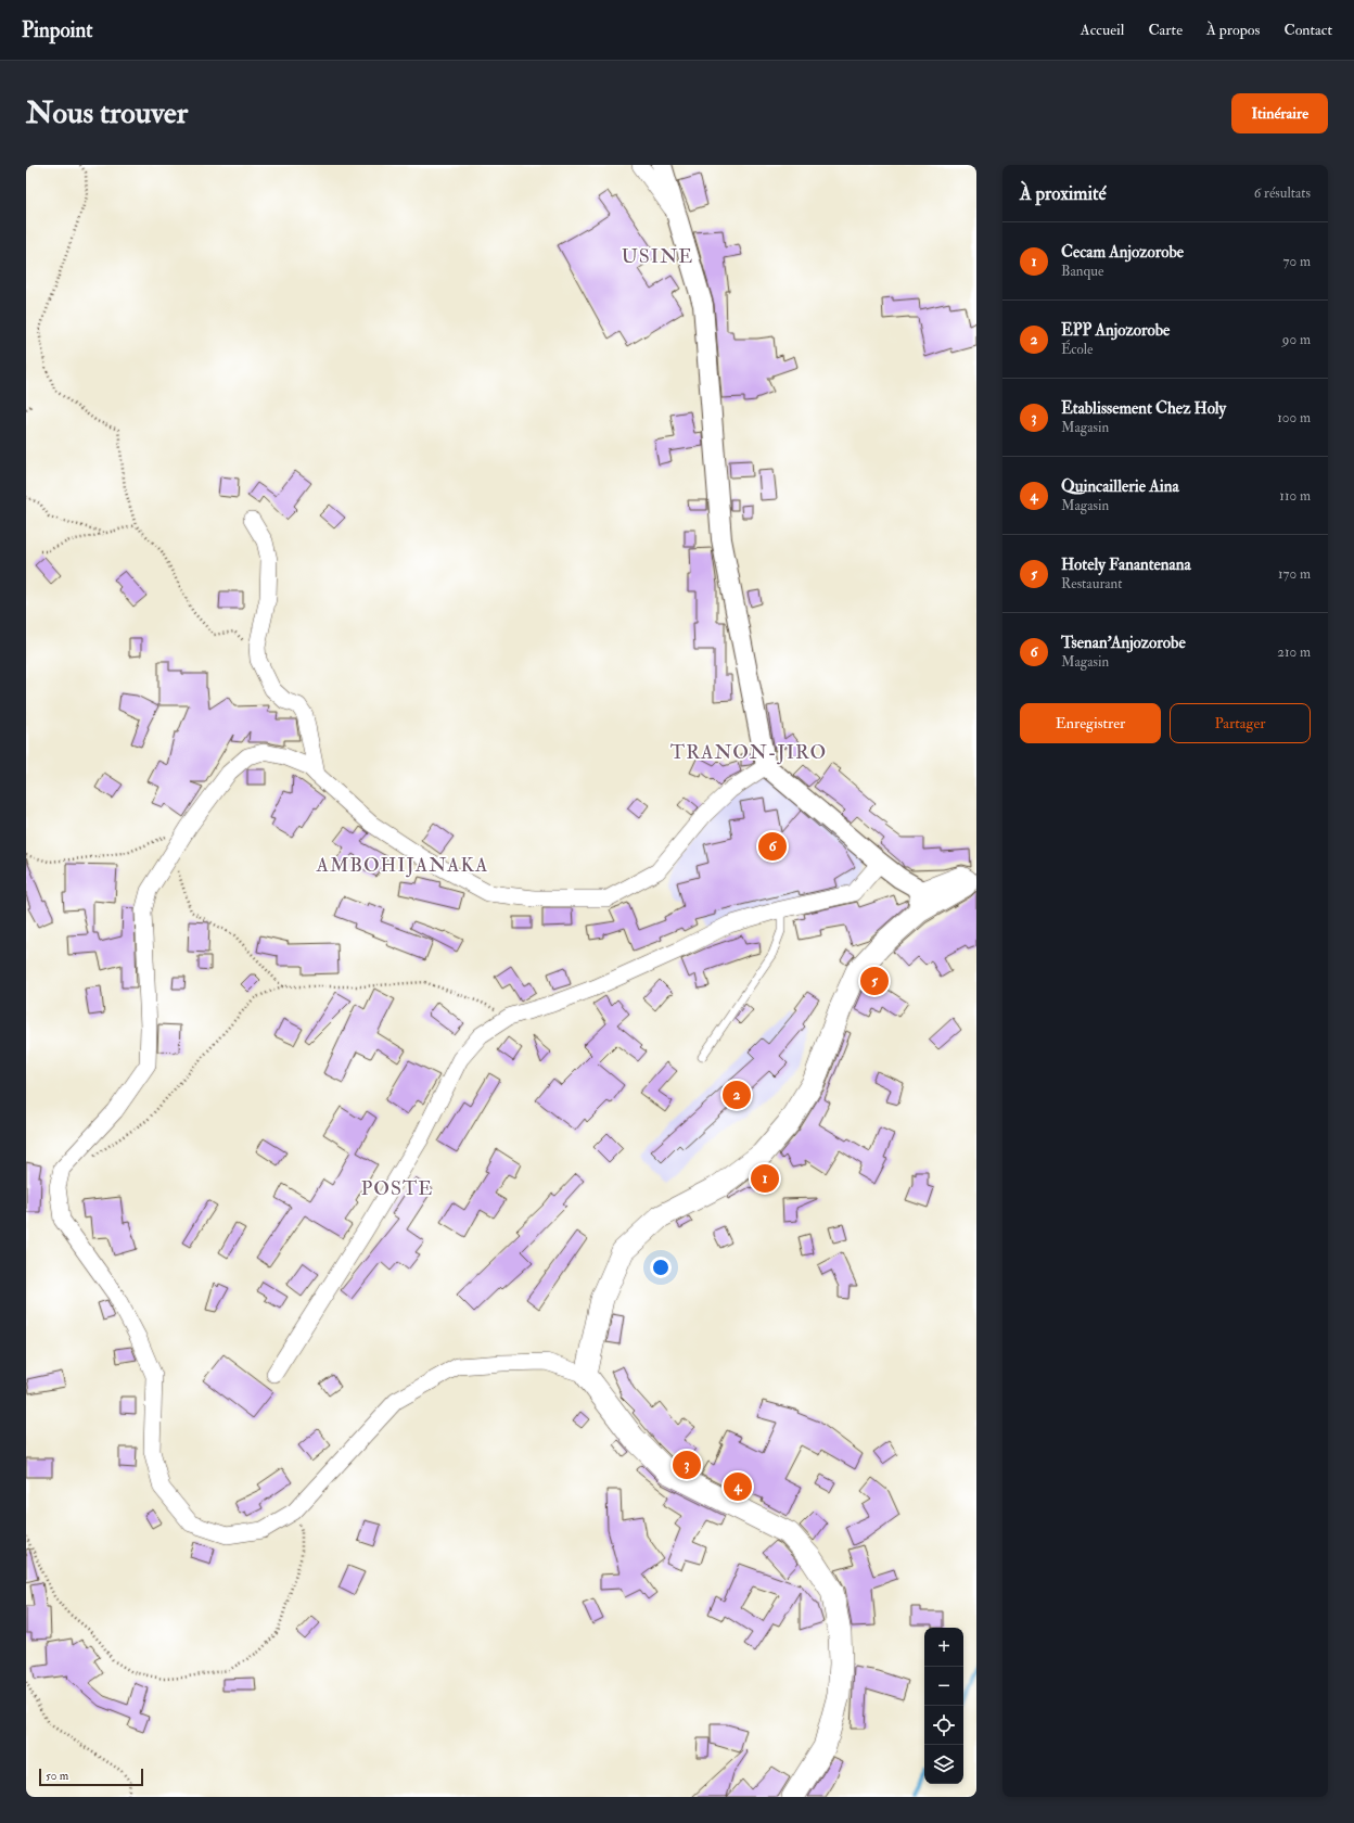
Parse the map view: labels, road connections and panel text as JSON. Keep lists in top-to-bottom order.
{
  "districts": [
    "USINE",
    "TRANON-JIRO",
    "AMBOHIJANAKA",
    "POSTE"
  ],
  "scale_bar": "50 m",
  "page": {
    "header": "Pinpoint",
    "nav": [
      "Accueil",
      "Carte",
      "À propos",
      "Contact"
    ],
    "buttons": [
      "Itinéraire",
      ["Enregistrer", "Partager"]
    ],
    "title": "Nous trouver",
    "heading": ["À proximité", "6 résultats"],
    "list": [
      {
        "mark": "1",
        "name": "Cecam Anjozorobe",
        "note": "Banque",
        "value": "70 m"
      },
      {
        "mark": "2",
        "name": "EPP Anjozorobe",
        "note": "École",
        "value": "90 m"
      },
      {
        "mark": "3",
        "name": "Etablissement Chez Holy",
        "note": "Magasin",
        "value": "100 m"
      },
      {
        "mark": "4",
        "name": "Quincaillerie Aina",
        "note": "Magasin",
        "value": "110 m"
      },
      {
        "mark": "5",
        "name": "Hotely Fanantenana",
        "note": "Restaurant",
        "value": "170 m"
      },
      {
        "mark": "6",
        "name": "Tsenan'Anjozorobe",
        "note": "Magasin",
        "value": "210 m"
      }
    ],
    "pins": [
      "6",
      "5",
      "2",
      "1",
      "3",
      "4"
    ],
    "map_buttons": ["+", "−"],
    "scale": "50 m"
  }
}
